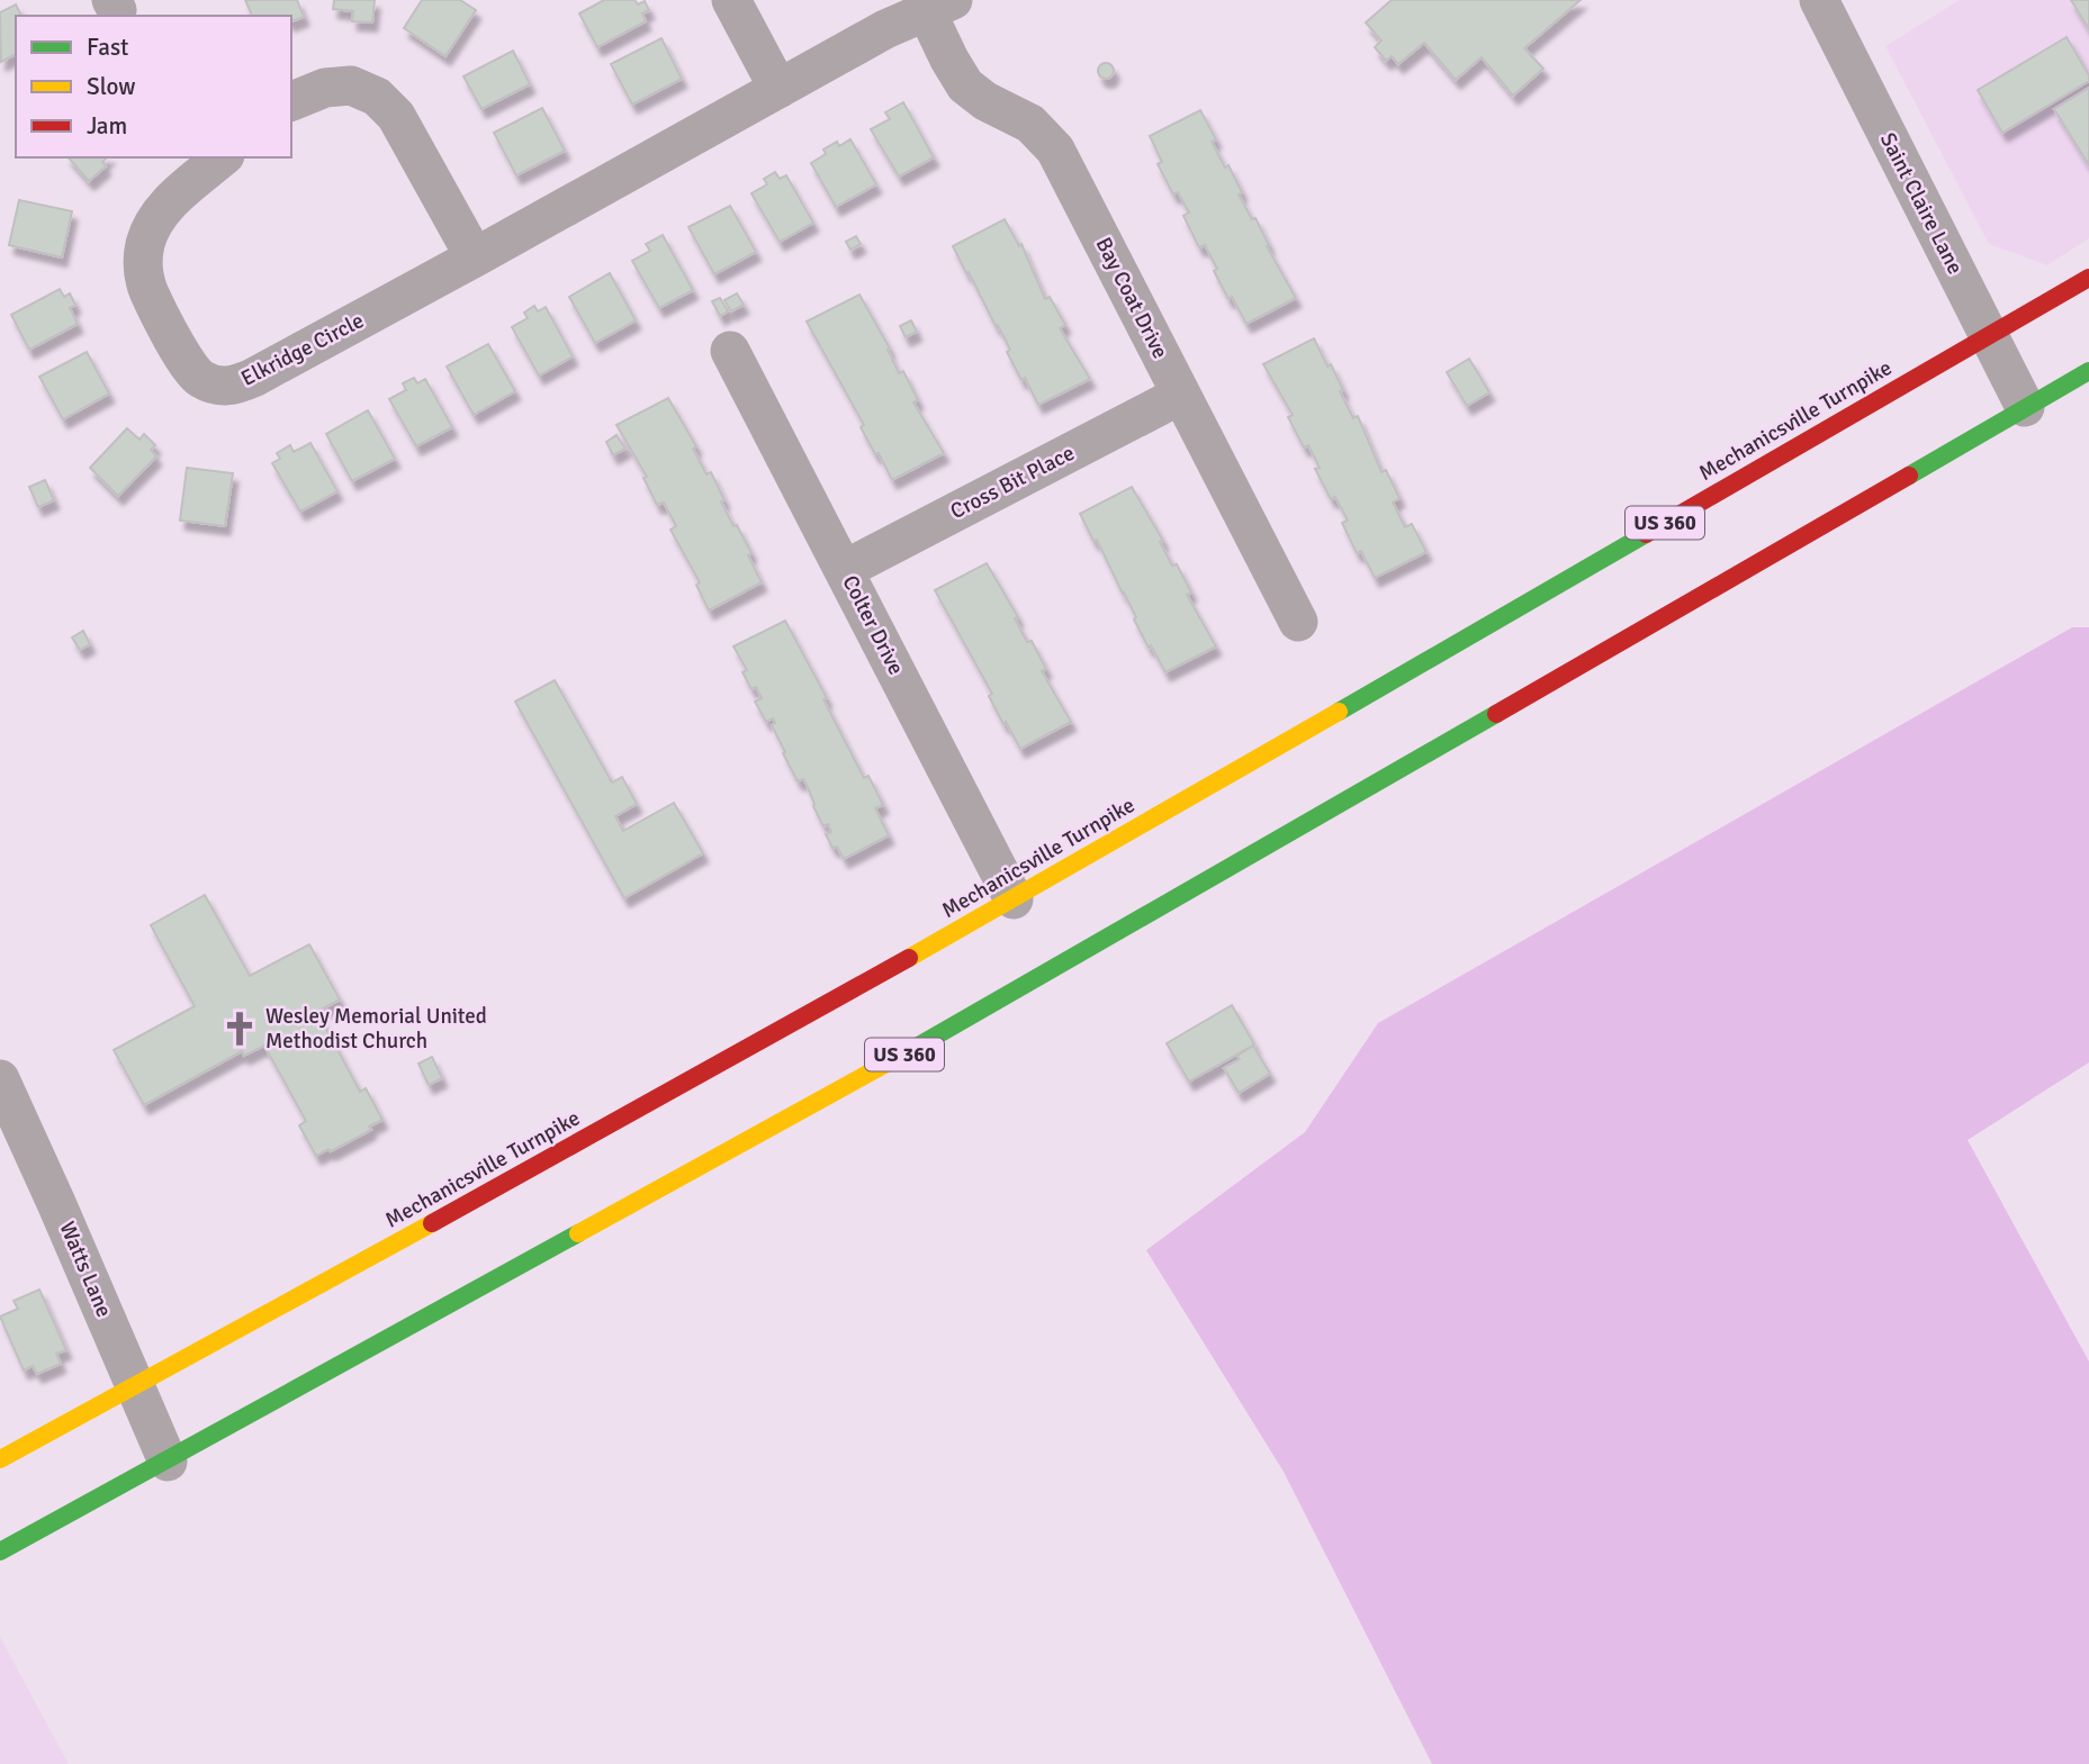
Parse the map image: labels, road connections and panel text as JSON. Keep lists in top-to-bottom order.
{
  "streets": {
    "highway": ["Mechanicsville Turnpike", "US 360"],
    "street": [
      "Saint Claire Lane",
      "Bay Coat Drive",
      "Elkridge Circle",
      "Cross Bit Place",
      "Colter Drive",
      "Watts Lane"
    ]
  },
  "crossings": [
    ["Saint Claire Lane", "Mechanicsville Turnpike"],
    ["Saint Claire Lane", "US 360"],
    ["Bay Coat Drive", "Elkridge Circle"],
    ["Bay Coat Drive", "Cross Bit Place"],
    ["Mechanicsville Turnpike", "Colter Drive"],
    ["Mechanicsville Turnpike", "Watts Lane"],
    ["Cross Bit Place", "Colter Drive"],
    ["US 360", "Watts Lane"]
  ],
  "places": {
    "church": ["Wesley Memorial United Methodist Church"]
  },
  "legend": ["Fast", "Slow", "Jam"]
}
